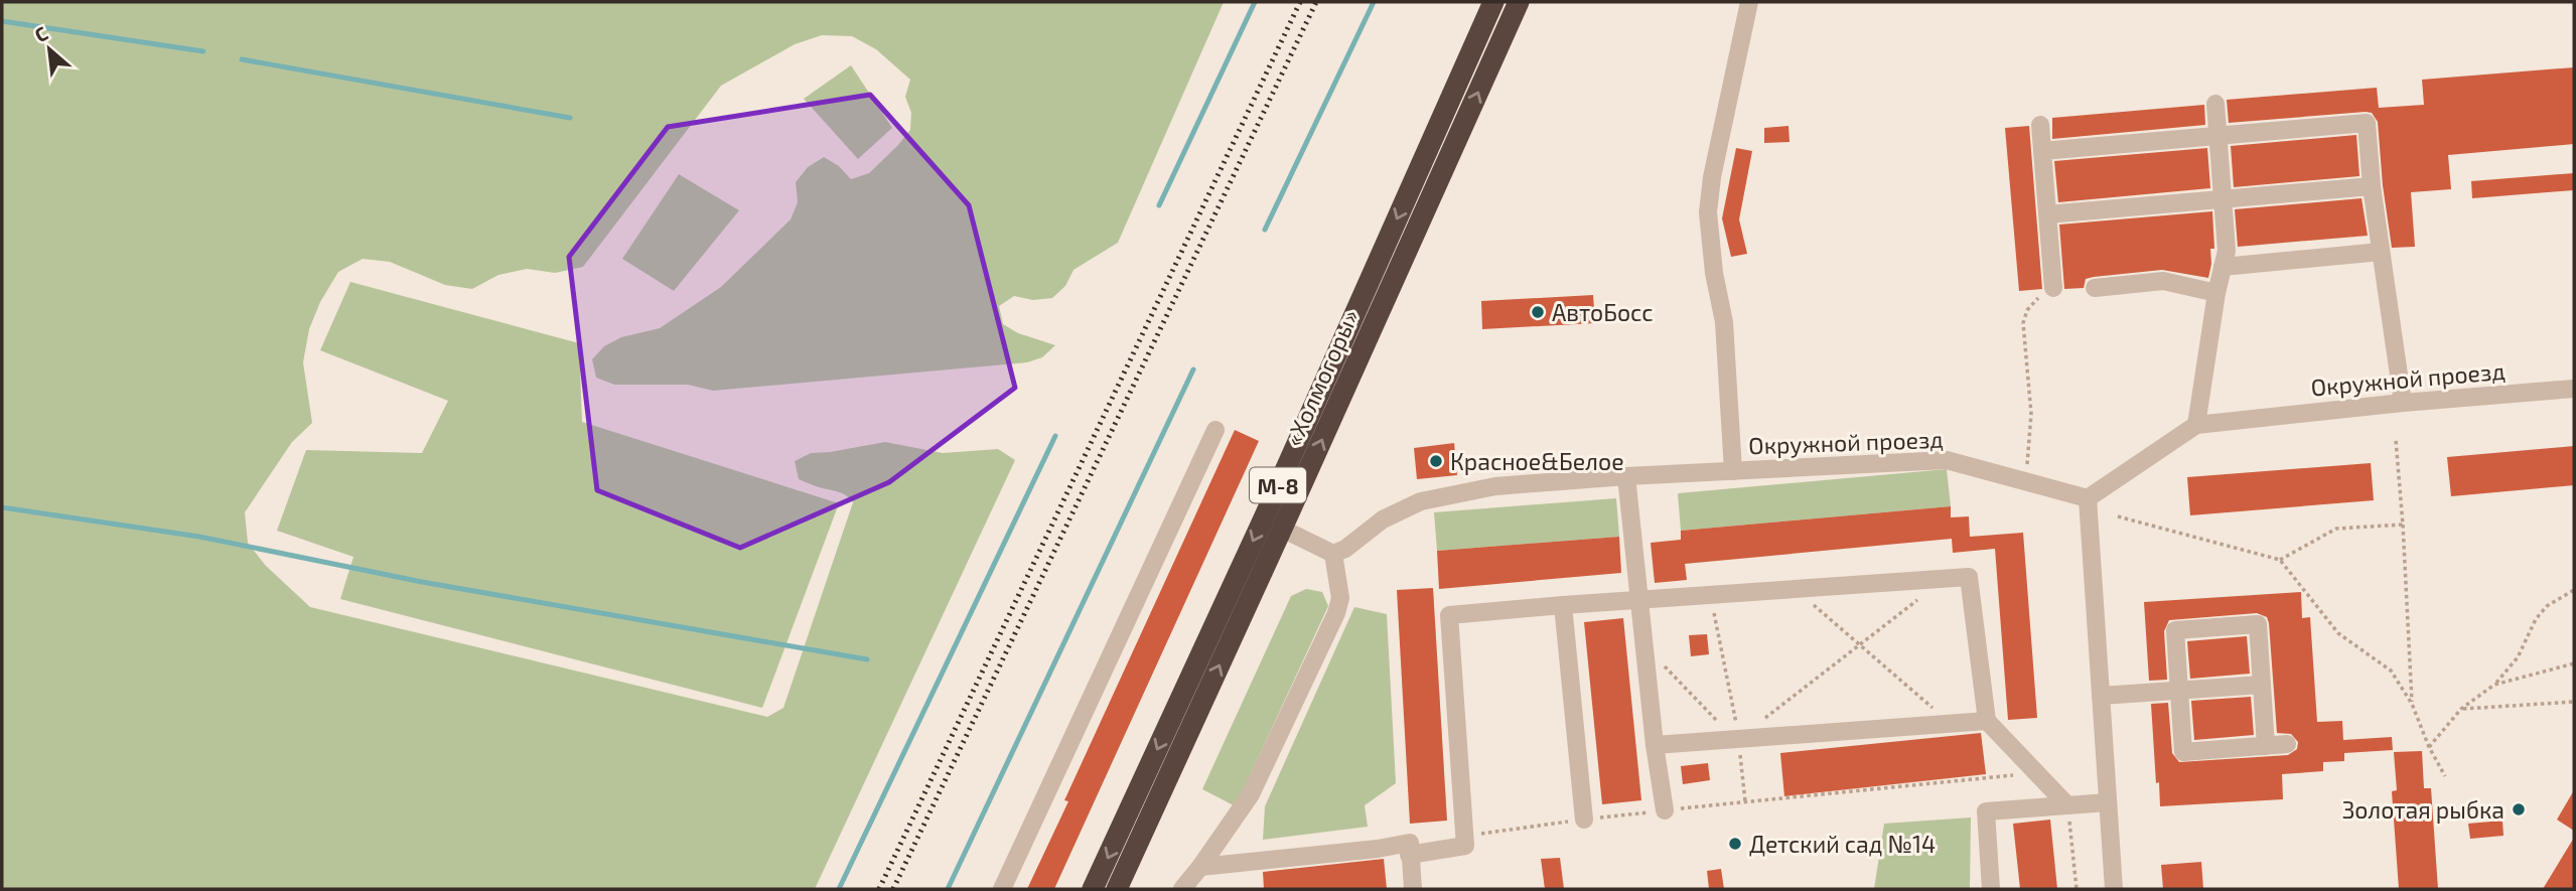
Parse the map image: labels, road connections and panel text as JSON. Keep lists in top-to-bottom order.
{
  "streets": {
    "highway": ["«Холмогоры»", "М-8"],
    "street": ["Окружной проезд"]
  },
  "places": [
    "АвтоБосс",
    "Красное&Белое",
    "Золотая рыбка",
    "Детский сад №14"
  ],
  "north": "top left"
}
